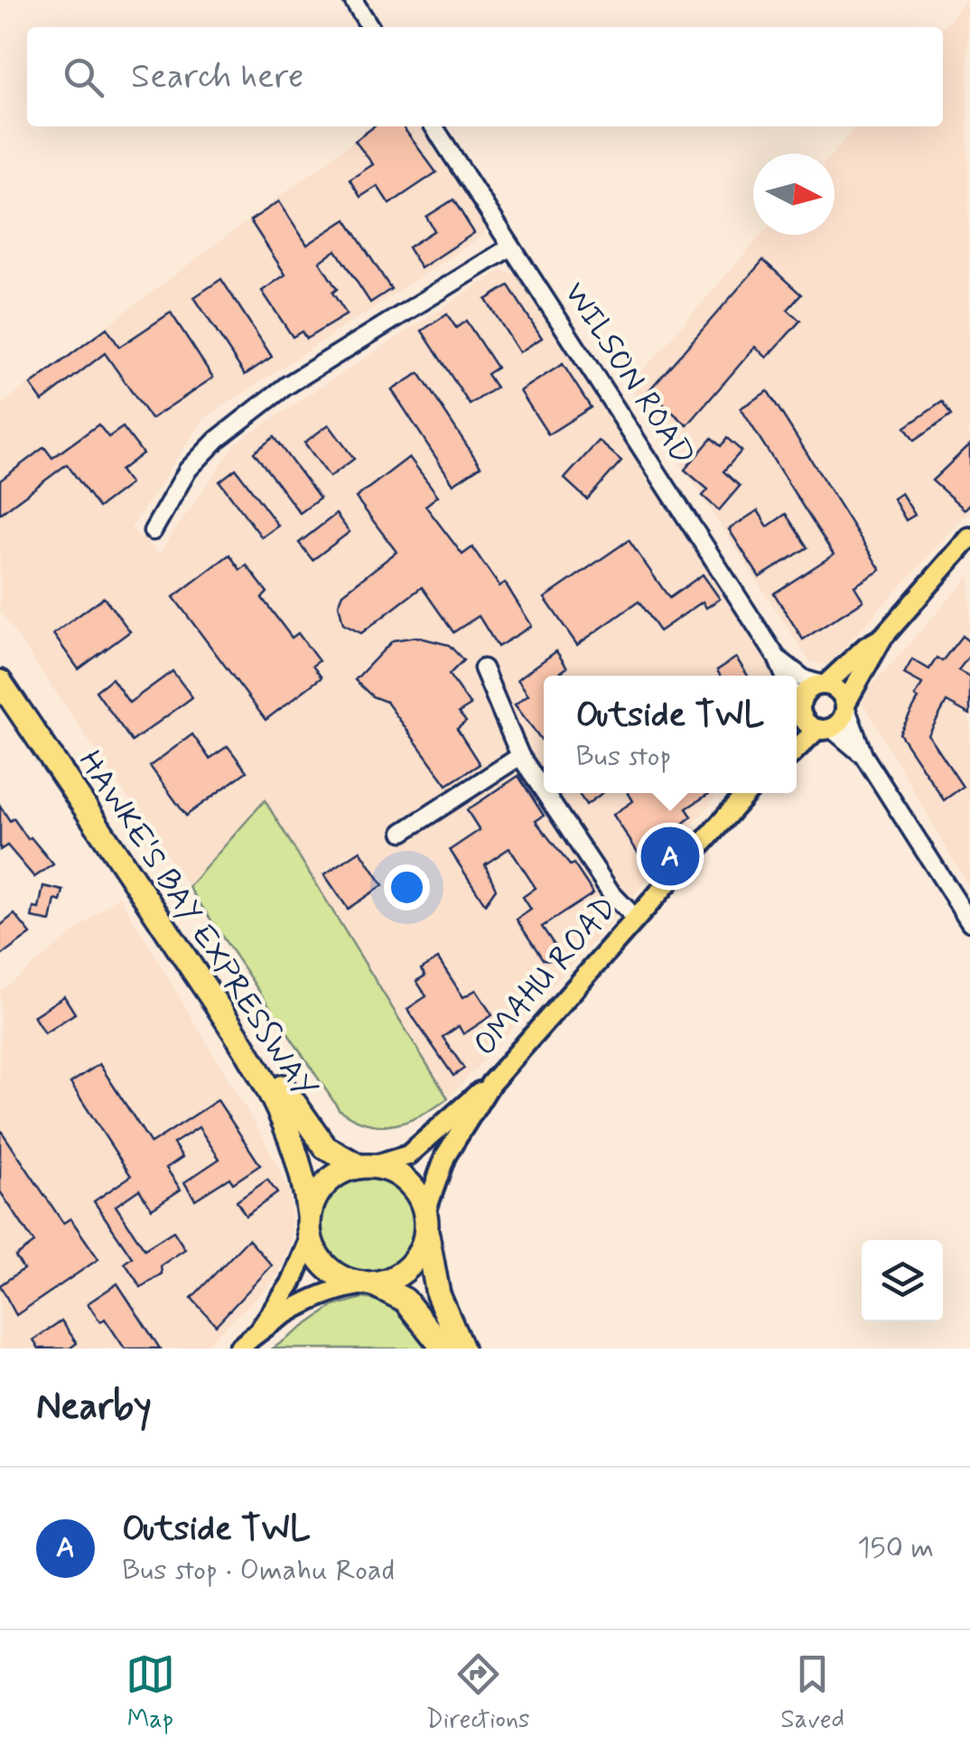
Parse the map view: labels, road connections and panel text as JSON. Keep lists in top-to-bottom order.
{
  "streets": {
    "highway": ["HAWKE'S BAY EXPRESSWAY"],
    "main road": ["OMAHU ROAD"],
    "street": ["WILSON ROAD"]
  },
  "crossings": [
    ["HAWKE'S BAY EXPRESSWAY", "OMAHU ROAD"]
  ],
  "north": "right",
  "page": {
    "search": "Search here",
    "popup": ["Outside TWL", "Bus stop"],
    "pins": "A",
    "heading": "Nearby",
    "list": [
      {
        "mark": "A",
        "name": "Outside TWL",
        "note": "Bus stop · Omahu Road",
        "value": "150 m"
      }
    ],
    "nav": ["Map", "Directions", "Saved"]
  }
}
